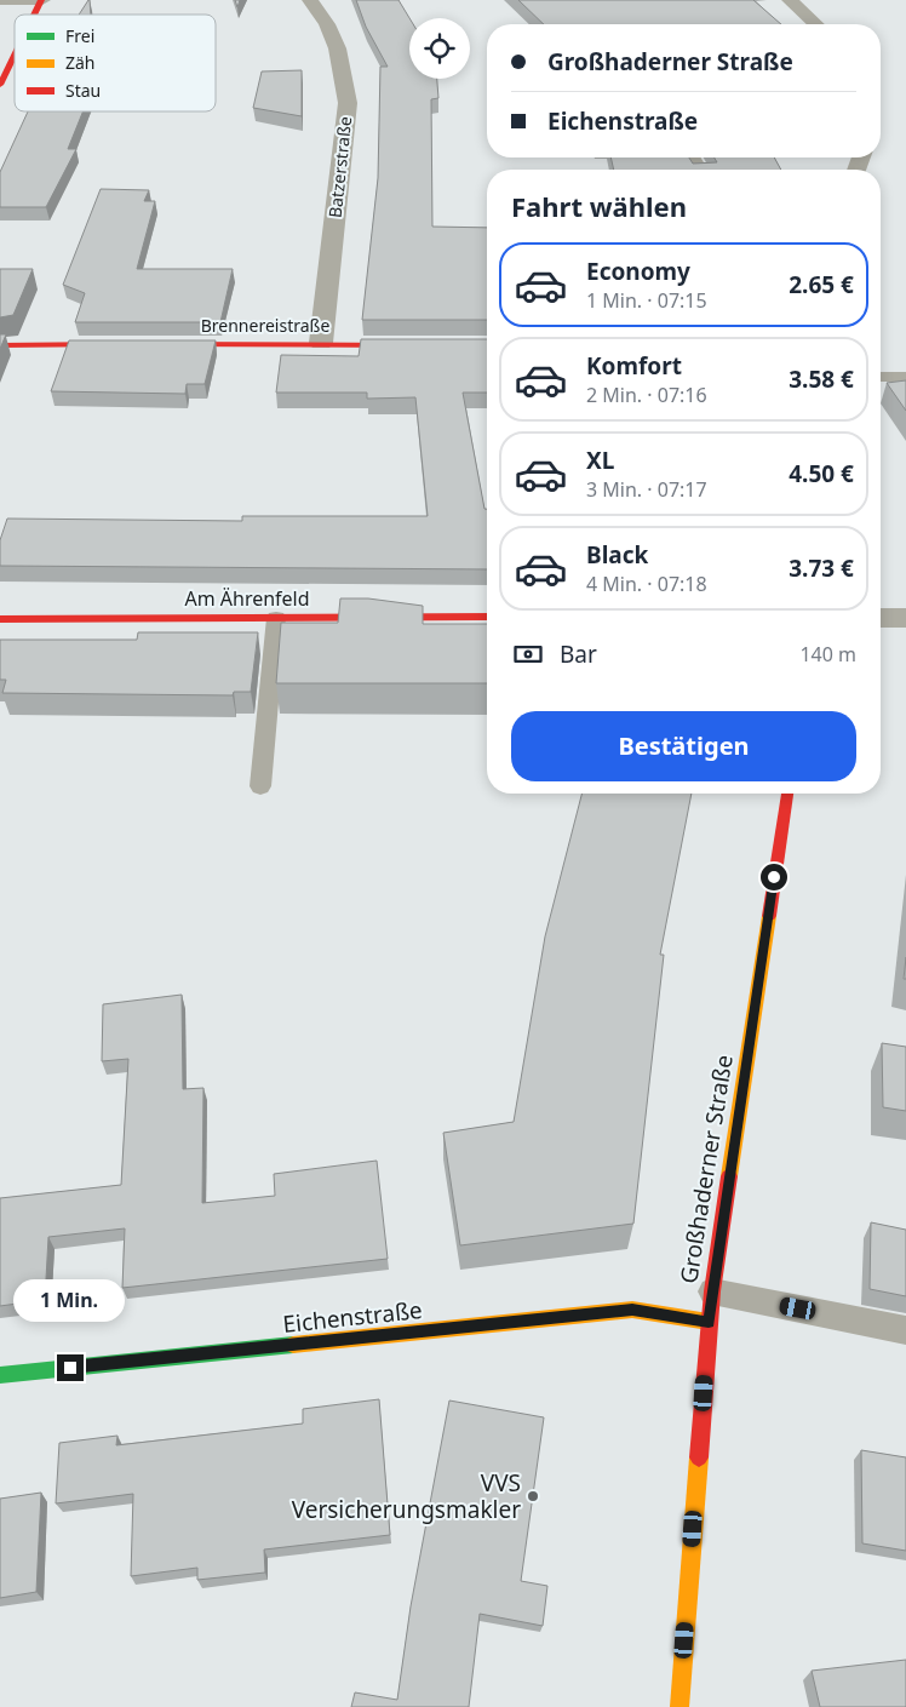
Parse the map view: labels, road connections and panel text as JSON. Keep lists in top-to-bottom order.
{
  "streets": {
    "street": [
      "Batzerstraße",
      "Brennereistraße",
      "Am Ährenfeld",
      "Großhaderner Straße",
      "Eichenstraße"
    ]
  },
  "crossings": [
    ["Batzerstraße", "Brennereistraße"],
    ["Großhaderner Straße", "Eichenstraße"]
  ],
  "places": ["VVS Versicherungsmakler"],
  "legend": ["Frei", "Zäh", "Stau"],
  "page": {
    "banner": ["Großhaderner Straße", "Eichenstraße"],
    "heading": "Fahrt wählen",
    "list": [
      {
        "name": "Economy",
        "note": "1 Min. · 07:15",
        "value": "2.65 €"
      },
      {
        "name": "Komfort",
        "note": "2 Min. · 07:16",
        "value": "3.58 €"
      },
      {
        "name": "XL",
        "note": "3 Min. · 07:17",
        "value": "4.50 €"
      },
      {
        "name": "Black",
        "note": "4 Min. · 07:18",
        "value": "3.73 €"
      }
    ],
    "pay": ["Bar", "140 m"],
    "buttons": "Bestätigen",
    "bubble": "1 Min."
  }
}
